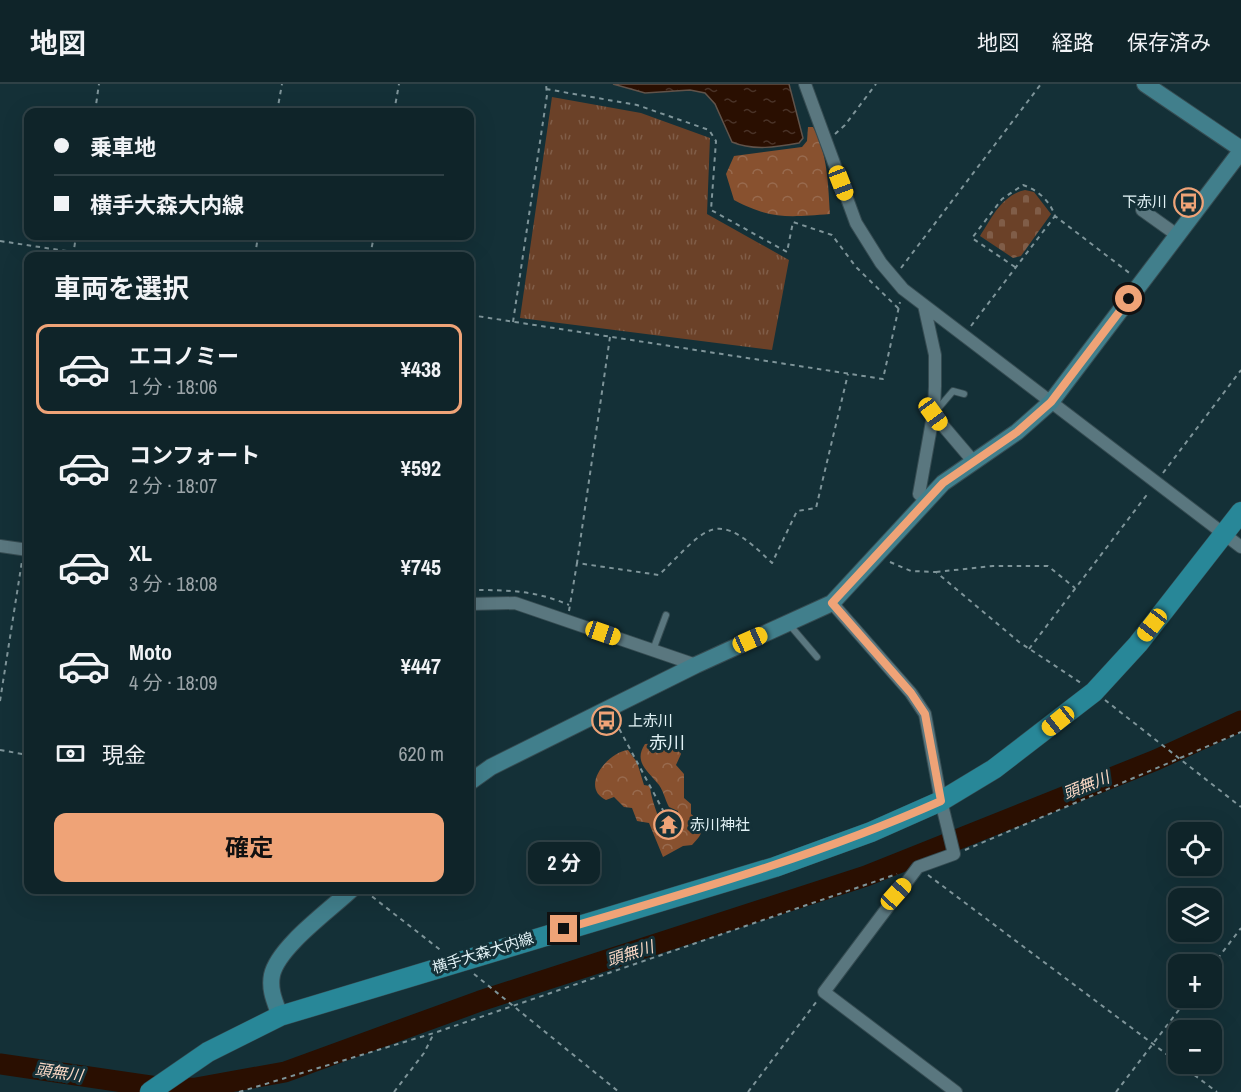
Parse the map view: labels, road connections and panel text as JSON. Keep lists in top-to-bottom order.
{
  "streets": {
    "main road": ["横手大森大内線"]
  },
  "districts": ["赤川"],
  "water": ["頭無川"],
  "places": {
    "bus stop": ["下赤川", "上赤川"],
    "temple": ["赤川神社"]
  },
  "page": {
    "header": "地図",
    "nav": ["地図", "経路", "保存済み"],
    "banner": ["乗車地", "横手大森大内線"],
    "heading": "車両を選択",
    "list": [
      {
        "name": "エコノミー",
        "note": "1 分 · 18:06",
        "value": "¥438"
      },
      {
        "name": "コンフォート",
        "note": "2 分 · 18:07",
        "value": "¥592"
      },
      {
        "name": "XL",
        "note": "3 分 · 18:08",
        "value": "¥745"
      },
      {
        "name": "Moto",
        "note": "4 分 · 18:09",
        "value": "¥447"
      }
    ],
    "pay": ["現金", "620 m"],
    "buttons": "確定",
    "map_buttons": ["+", "−"],
    "bubble": "2 分"
  }
}
